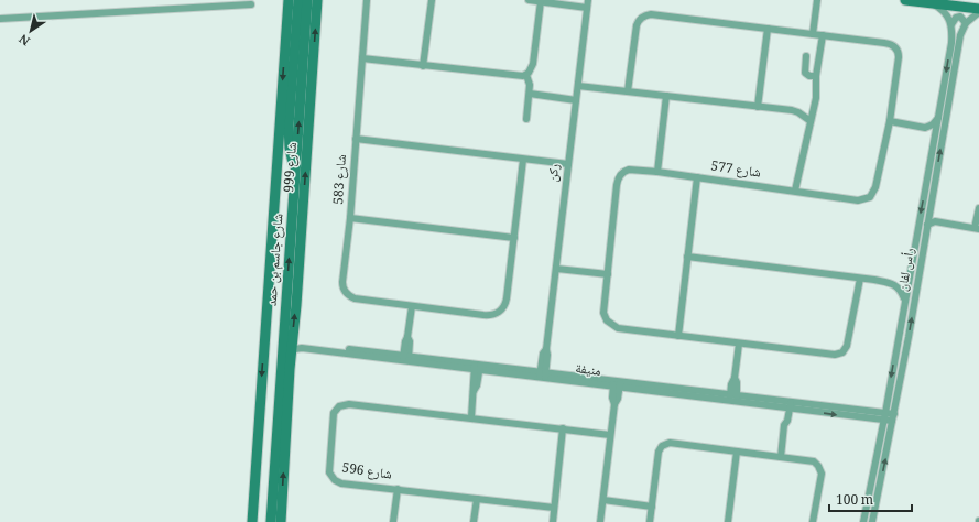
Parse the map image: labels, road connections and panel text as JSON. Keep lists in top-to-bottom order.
{
  "streets": {
    "main road": ["شارع 999", "شارع جاسم بن حمد"],
    "street": [
      "شارع 577",
      "ركن",
      "شارع 583",
      "رأس لفان",
      "منيفة",
      "شارع 596"
    ]
  },
  "crossings": [
    ["شارع 999", "منيفة"],
    ["ركن", "منيفة"],
    ["رأس لفان", "منيفة"]
  ],
  "scale_bar": "100 m",
  "north": "bottom left"
}
